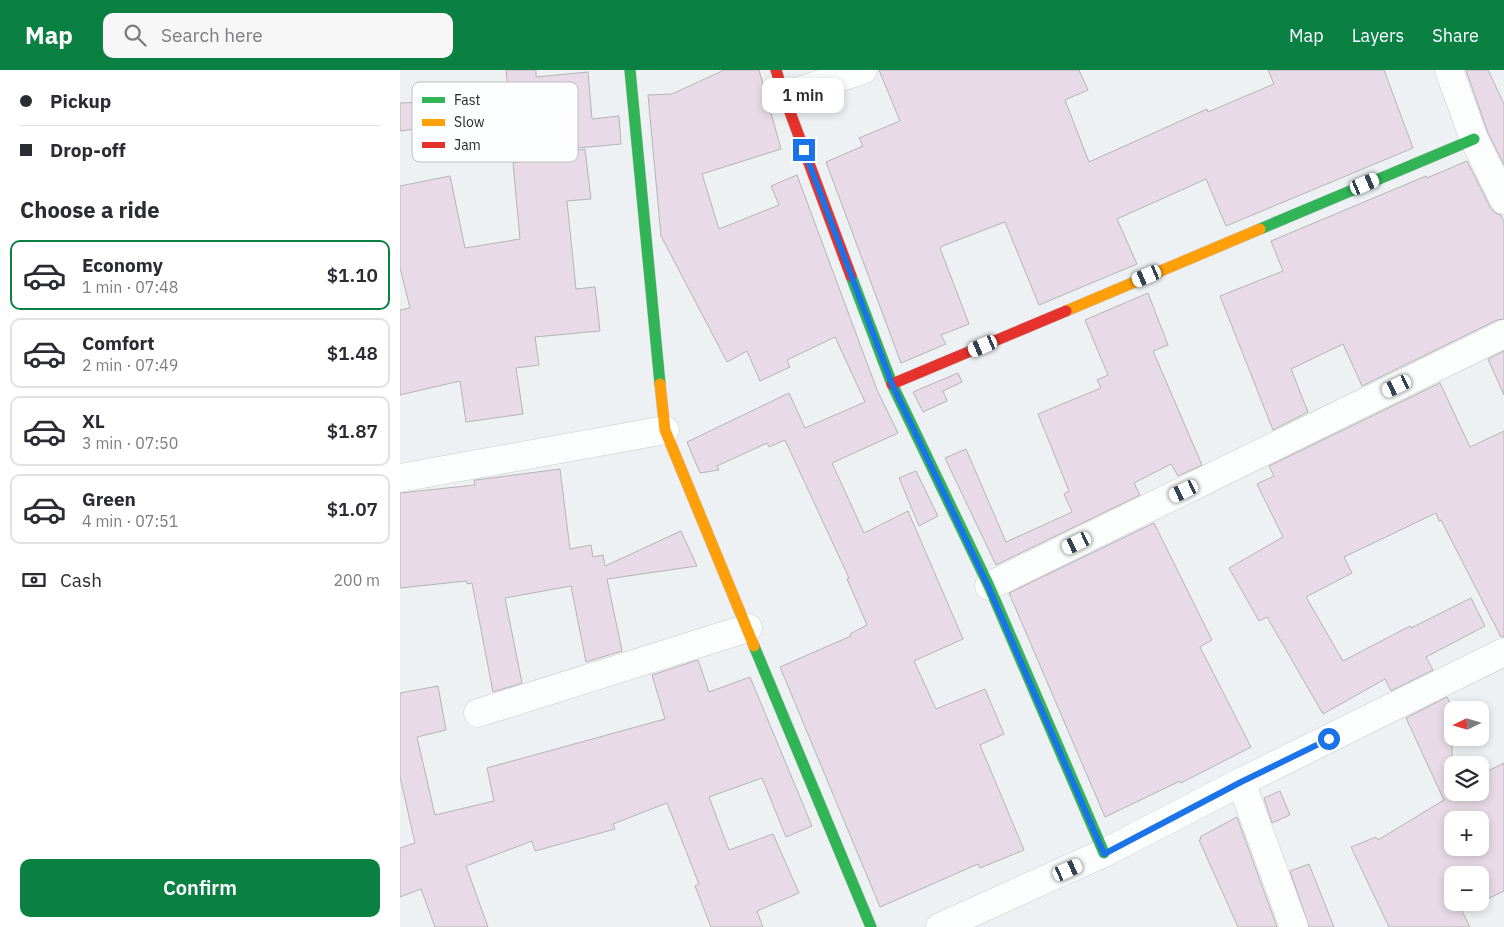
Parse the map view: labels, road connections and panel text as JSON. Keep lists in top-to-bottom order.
{
  "legend": ["Fast", "Slow", "Jam"],
  "north": "left",
  "page": {
    "header": "Map",
    "search": "Search here",
    "nav": ["Map", "Layers", "Share"],
    "banner": ["Pickup", "Drop-off"],
    "bubble": "1 min",
    "heading": "Choose a ride",
    "list": [
      {
        "name": "Economy",
        "note": "1 min · 07:48",
        "value": "$1.10"
      },
      {
        "name": "Comfort",
        "note": "2 min · 07:49",
        "value": "$1.48"
      },
      {
        "name": "XL",
        "note": "3 min · 07:50",
        "value": "$1.87"
      },
      {
        "name": "Green",
        "note": "4 min · 07:51",
        "value": "$1.07"
      }
    ],
    "pay": ["Cash", "200 m"],
    "map_buttons": ["+", "−"],
    "buttons": "Confirm"
  }
}
